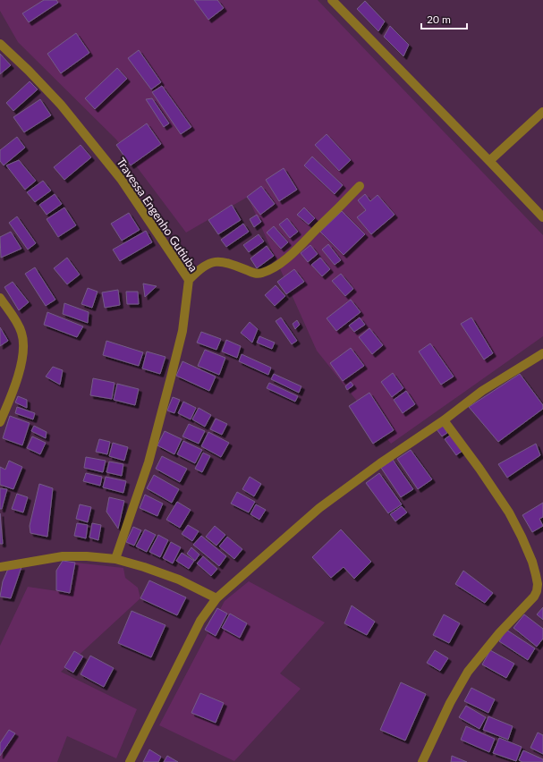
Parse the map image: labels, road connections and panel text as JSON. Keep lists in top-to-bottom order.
{
  "streets": {
    "street": ["Travessa Engenho Gutiuba"]
  },
  "scale_bar": "20 m"
}
